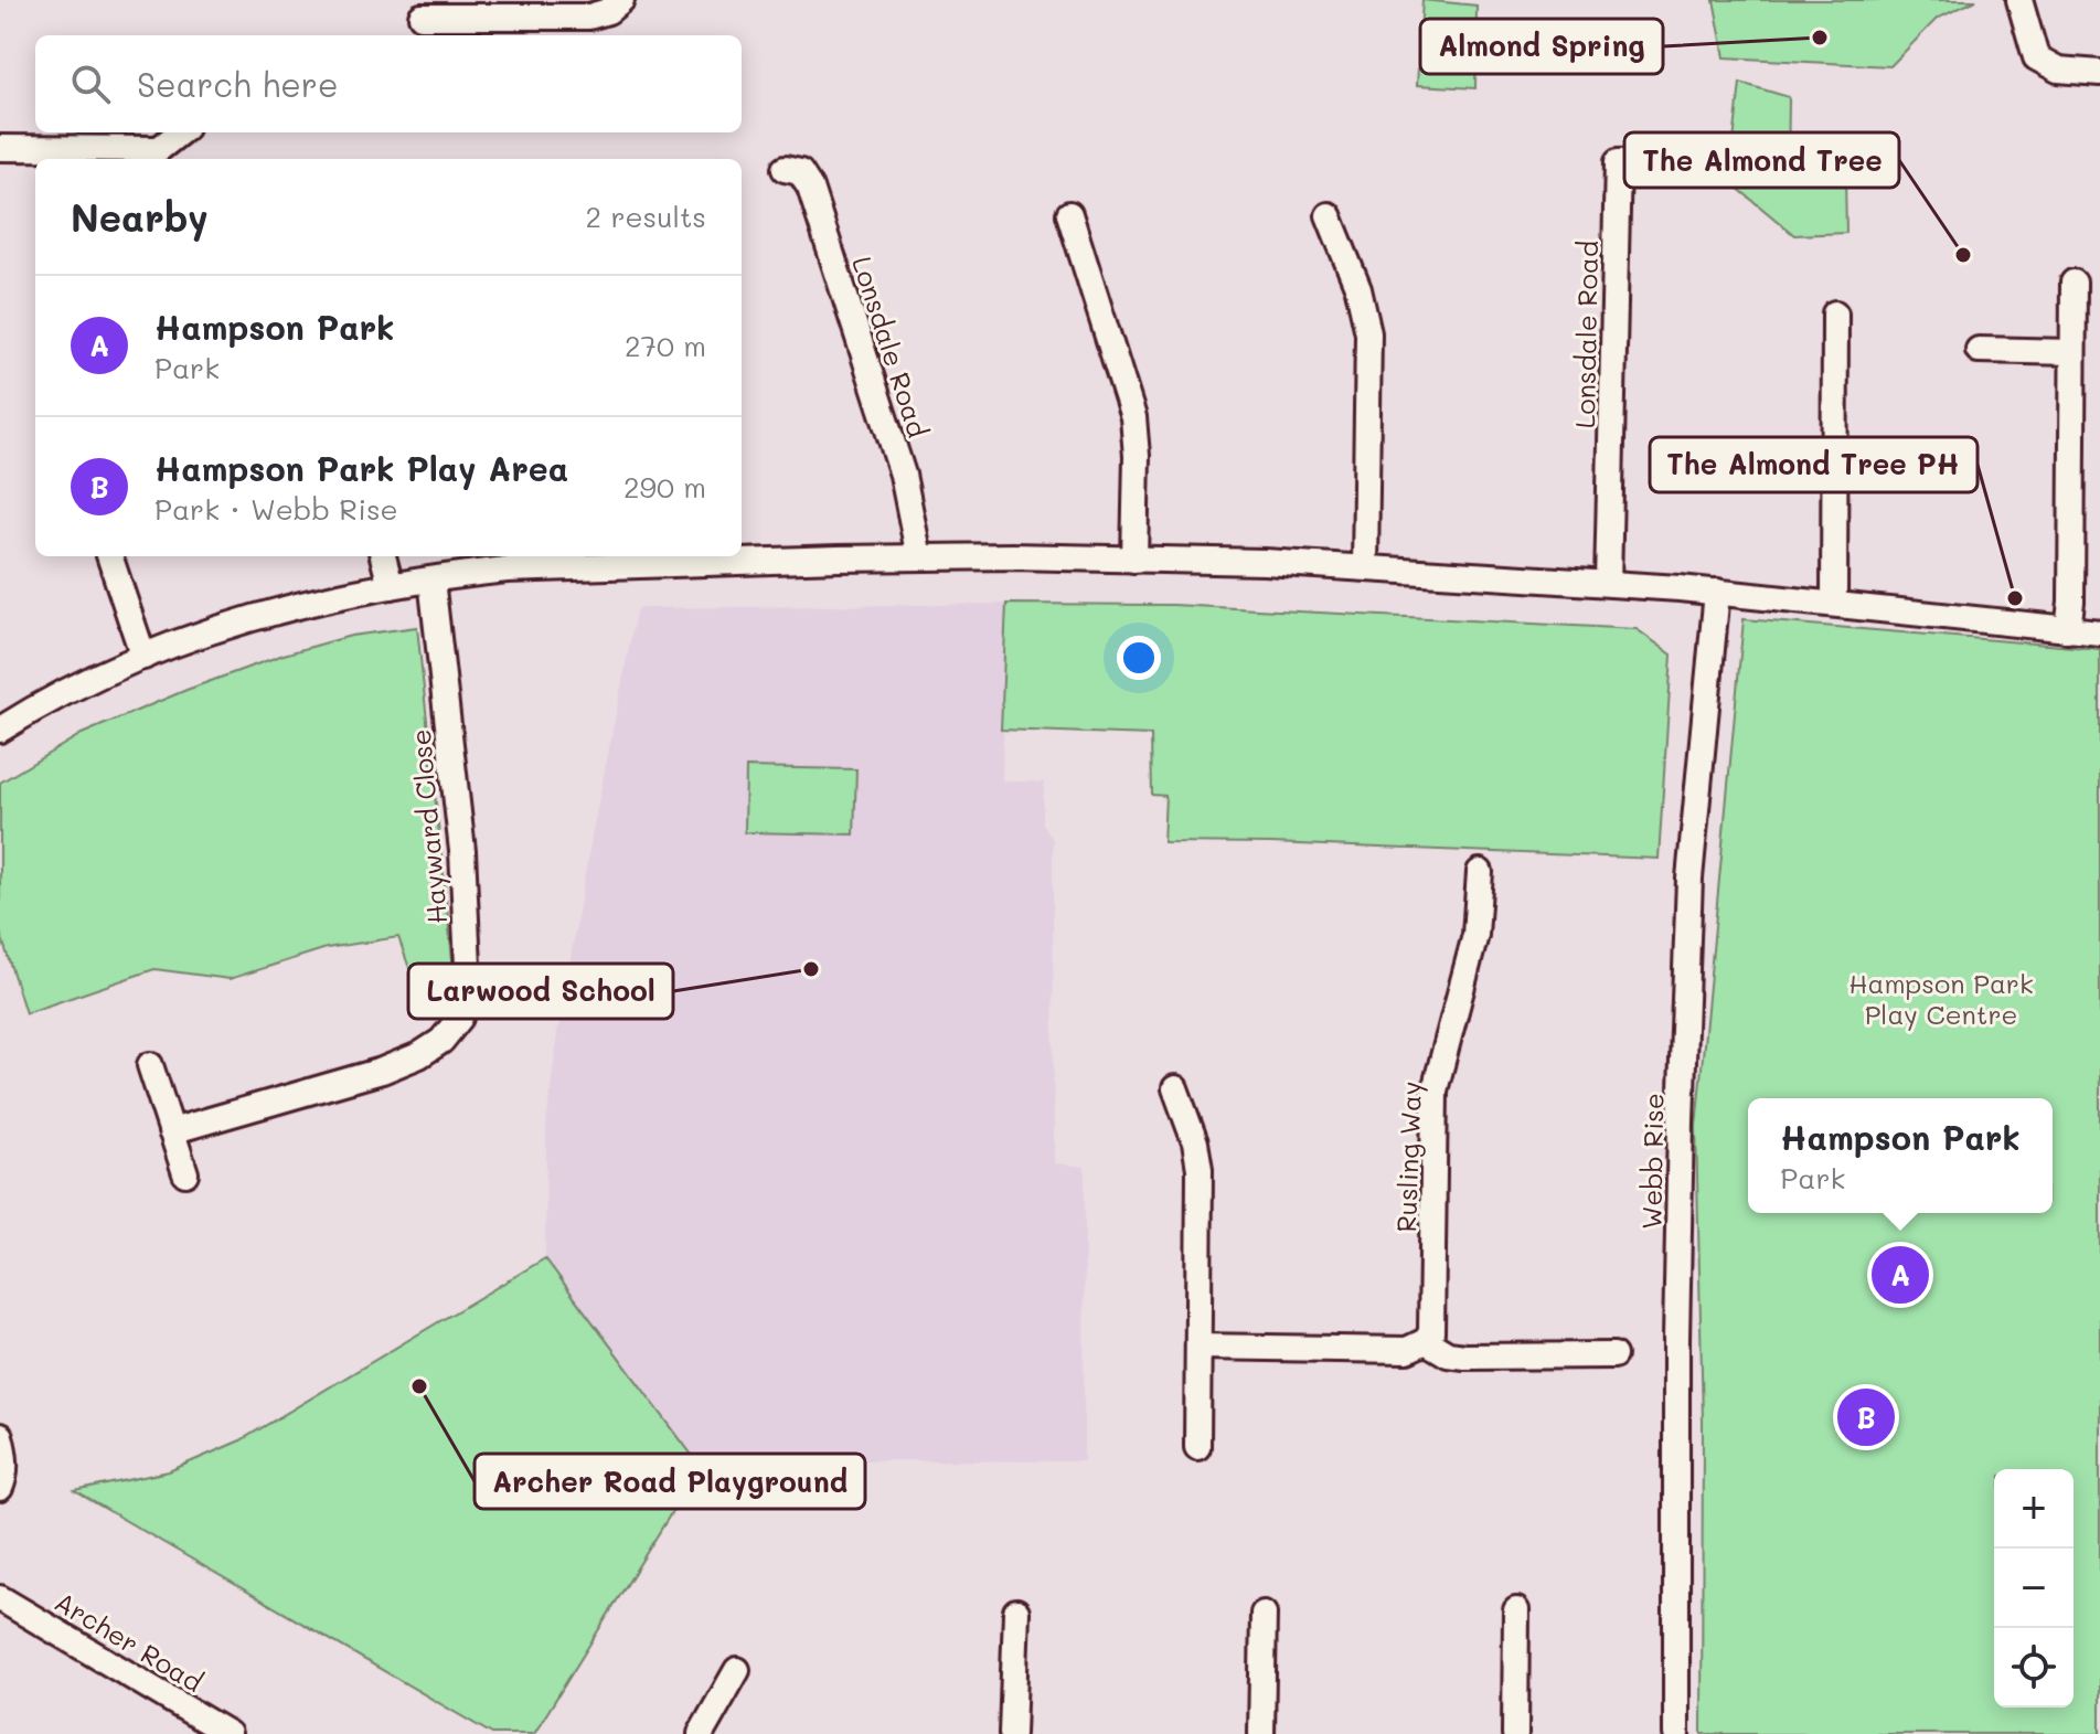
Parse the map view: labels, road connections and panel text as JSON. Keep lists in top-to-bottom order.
{
  "streets": {
    "street": [
      "Lonsdale Road",
      "Hayward Close",
      "Rusling Way",
      "Webb Rise",
      "Archer Road"
    ]
  },
  "parks": ["Hampson Park Play Centre"],
  "places": [
    "Almond Spring",
    "The Almond Tree",
    "The Almond Tree PH",
    "Larwood School",
    "Archer Road Playground"
  ],
  "page": {
    "search": "Search here",
    "heading": ["Nearby", "2 results"],
    "list": [
      {
        "mark": "A",
        "name": "Hampson Park",
        "note": "Park",
        "value": "270 m"
      },
      {
        "mark": "B",
        "name": "Hampson Park Play Area",
        "note": "Park · Webb Rise",
        "value": "290 m"
      }
    ],
    "popup": ["Hampson Park", "Park"],
    "pins": ["A", "B"],
    "map_buttons": ["+", "−"]
  }
}
